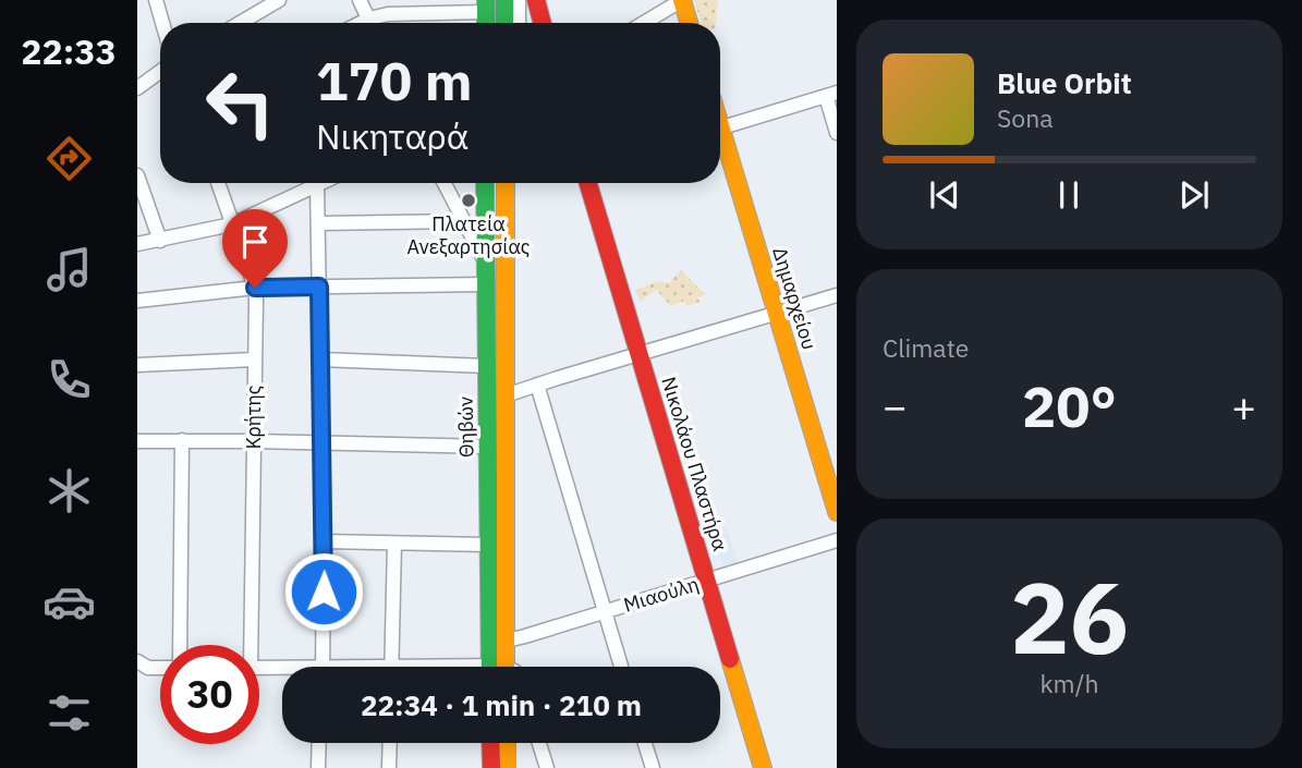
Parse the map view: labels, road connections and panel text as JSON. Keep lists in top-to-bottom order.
{
  "streets": {
    "street": [
      "Δημαρχείου",
      "Κρήτης",
      "Θηβών",
      "Νικολάου Πλαστήρα",
      "Μιαούλη"
    ]
  },
  "crossings": [
    ["Θηβών", "Μιαούλη"],
    ["Νικολάου Πλαστήρα", "Μιαούλη"]
  ],
  "places": ["Πλατεία Ανεξαρτησίας"],
  "page": {
    "tabs": "22:33",
    "turn": ["170 m", "Νικηταρά"],
    "song": ["Blue Orbit", "Sona"],
    "tile": [
      "Climate",
      ["26", "km/h"]
    ],
    "heat": ["−", "20°", "+"],
    "limit": "30",
    "trip": "22:34 · 1 min · 210 m"
  }
}
